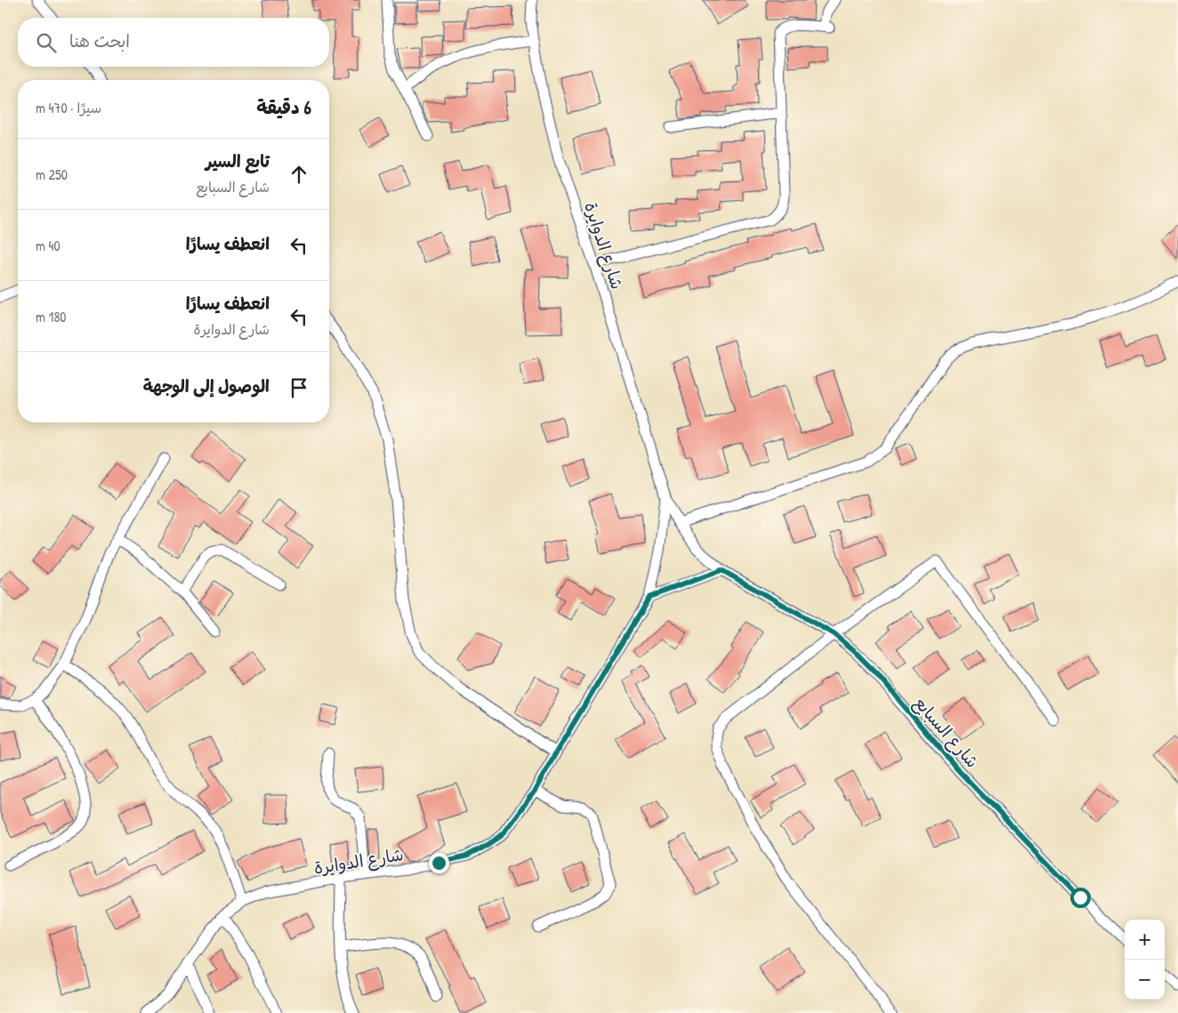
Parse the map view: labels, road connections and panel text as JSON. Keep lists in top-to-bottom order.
{
  "streets": {
    "street": ["شارع الدوايرة", "شارع السبايع"]
  },
  "crossings": [
    ["شارع الدوايرة", "شارع السبايع"]
  ],
  "page": {
    "search": "ابحث هنا",
    "heading": ["6 دقيقة", "سيرًا · 470 m"],
    "list": [
      ["تابع السير", "شارع السبايع", "250 m"],
      ["انعطف يسارًا", "40 m"],
      ["انعطف يسارًا", "شارع الدوايرة", "180 m"],
      "الوصول إلى الوجهة"
    ],
    "map_buttons": ["+", "−"]
  }
}
